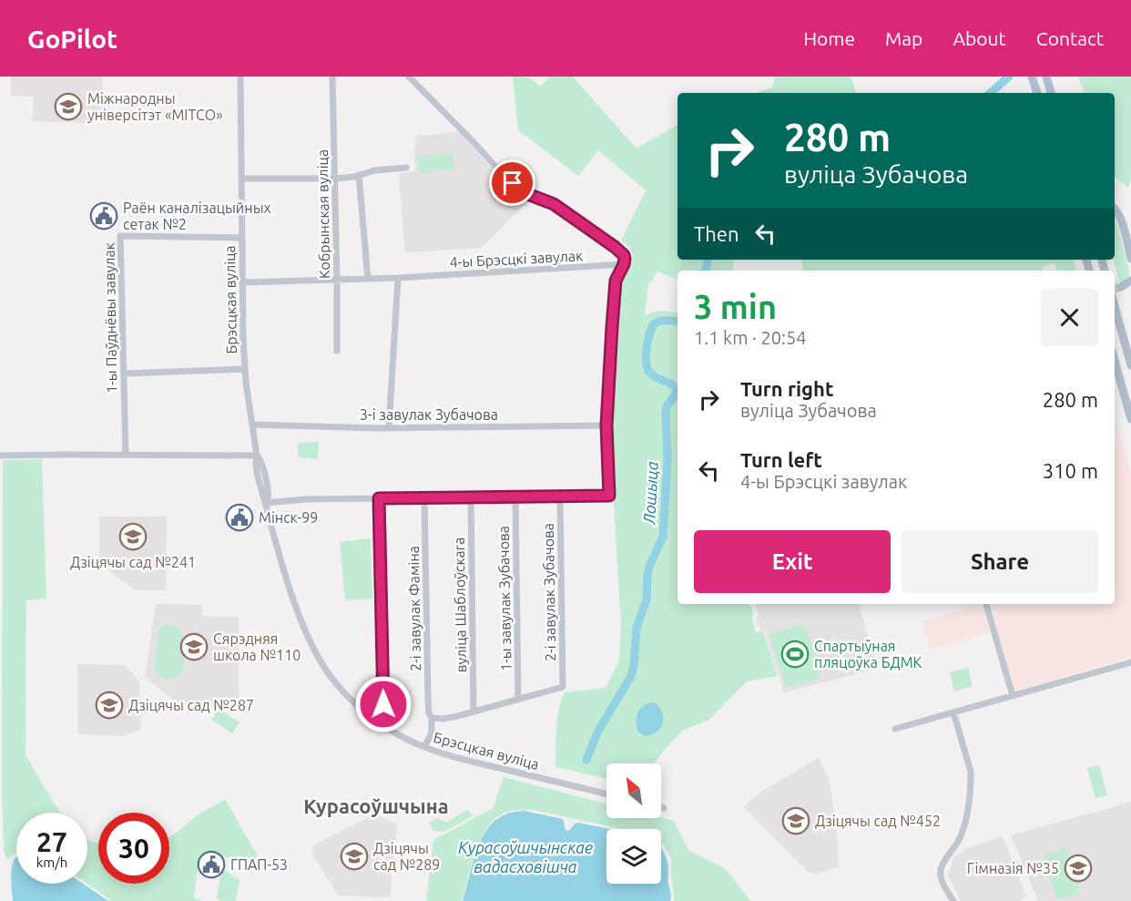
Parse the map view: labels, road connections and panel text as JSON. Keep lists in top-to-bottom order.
{
  "streets": {
    "street": [
      "Кобрынская вуліца",
      "4-ы Брэсцкі завулак",
      "Брэсцкая вуліца",
      "1-ы Паўднёвы завулак",
      "3-і завулак Зубачова",
      "2-і завулак Зубачова",
      "1-ы завулак Зубачова",
      "вуліца Шаблоўскага",
      "2-і завулак Фаміна"
    ]
  },
  "crossings": [
    ["Кобрынская вуліца", "4-ы Брэсцкі завулак"],
    ["4-ы Брэсцкі завулак", "Брэсцкая вуліца"],
    ["Брэсцкая вуліца", "1-ы Паўднёвы завулак"],
    ["Брэсцкая вуліца", "3-і завулак Зубачова"],
    ["2-і завулак Зубачова", "1-ы завулак Зубачова"]
  ],
  "districts": ["Курасоўшчына"],
  "water": ["Лошыца", "Курасоўшчынскае вадасховішча"],
  "places": {
    "school or university": [
      "Міжнародны універсітэт «МІТСО»",
      "Дзіцячы сад №241",
      "Сярэдняя школа №110",
      "Дзіцячы сад №287",
      "Дзіцячы сад №452",
      "Дзіцячы сад №289",
      "Гімназія №35"
    ],
    "public building": ["Раён каналізацыйных сетак №2", "Мінск-99", "ГПАП-53"],
    "sports": ["Спартыўная пляцоўка БДМК"]
  },
  "north": "top left",
  "page": {
    "header": "GoPilot",
    "nav": [
      "Home",
      "Map",
      "About",
      "Contact"
    ],
    "turn": ["280 m", "вуліца Зубачова"],
    "then": "Then",
    "heading": ["3 min", "1.1 km · 20:54"],
    "list": [
      {
        "name": "Turn right",
        "note": "вуліца Зубачова",
        "value": "280 m"
      },
      {
        "name": "Turn left",
        "note": "4-ы Брэсцкі завулак",
        "value": "310 m"
      }
    ],
    "buttons": ["Exit", "Share"],
    "speed": "27 km/h",
    "limit": "30"
  }
}
